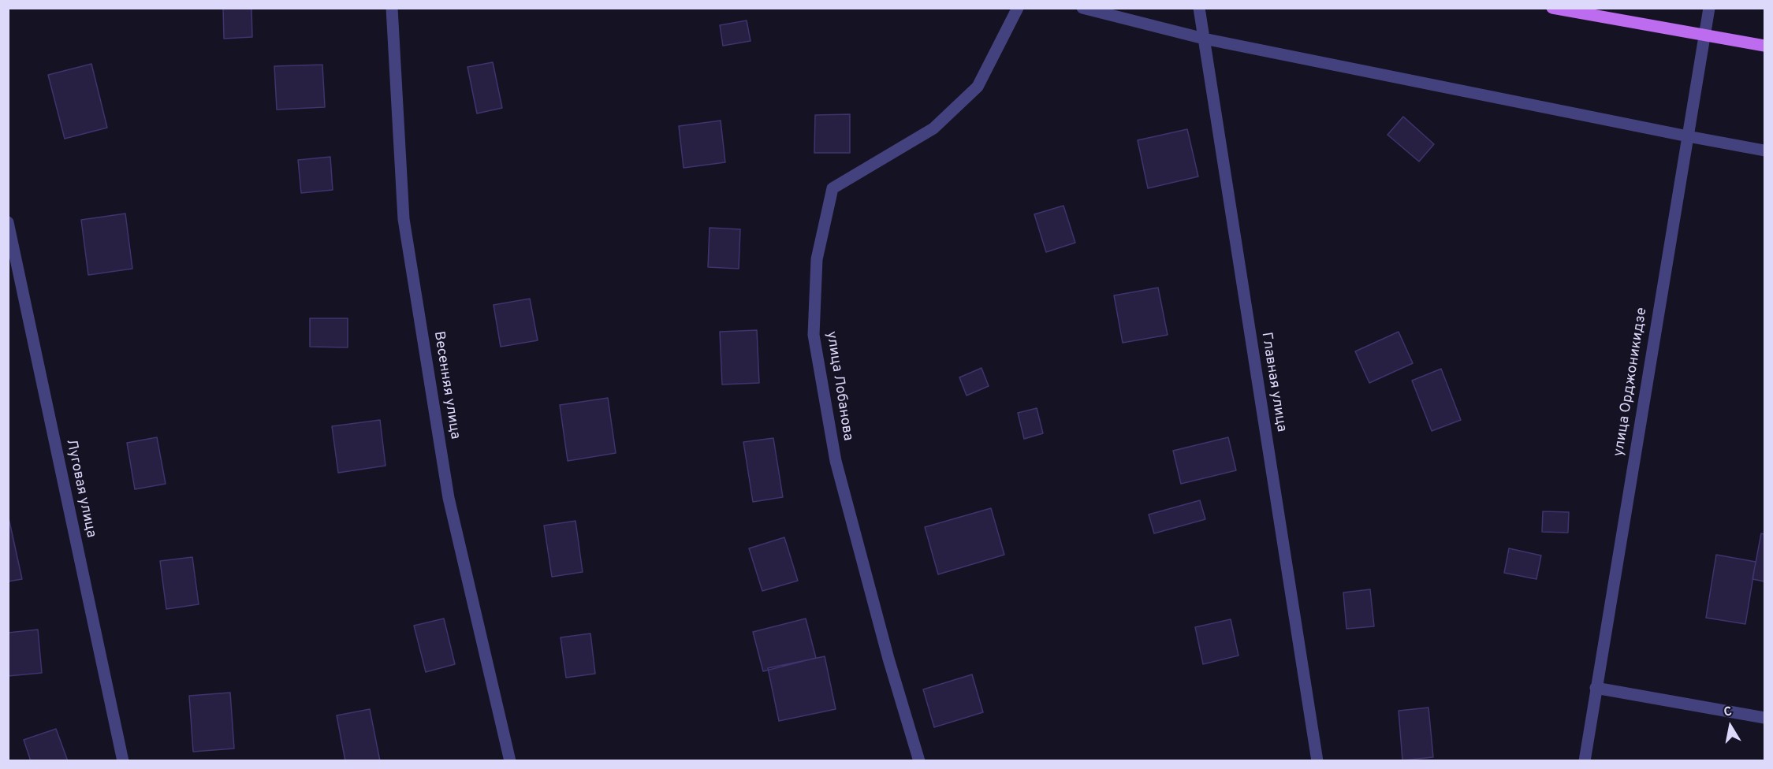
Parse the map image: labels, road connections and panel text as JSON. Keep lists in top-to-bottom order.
{
  "streets": {
    "street": [
      "Главная улица",
      "улица Орджоникидзе",
      "Весенняя улица",
      "улица Лобанова",
      "Луговая улица"
    ]
  },
  "north": "top"
}
